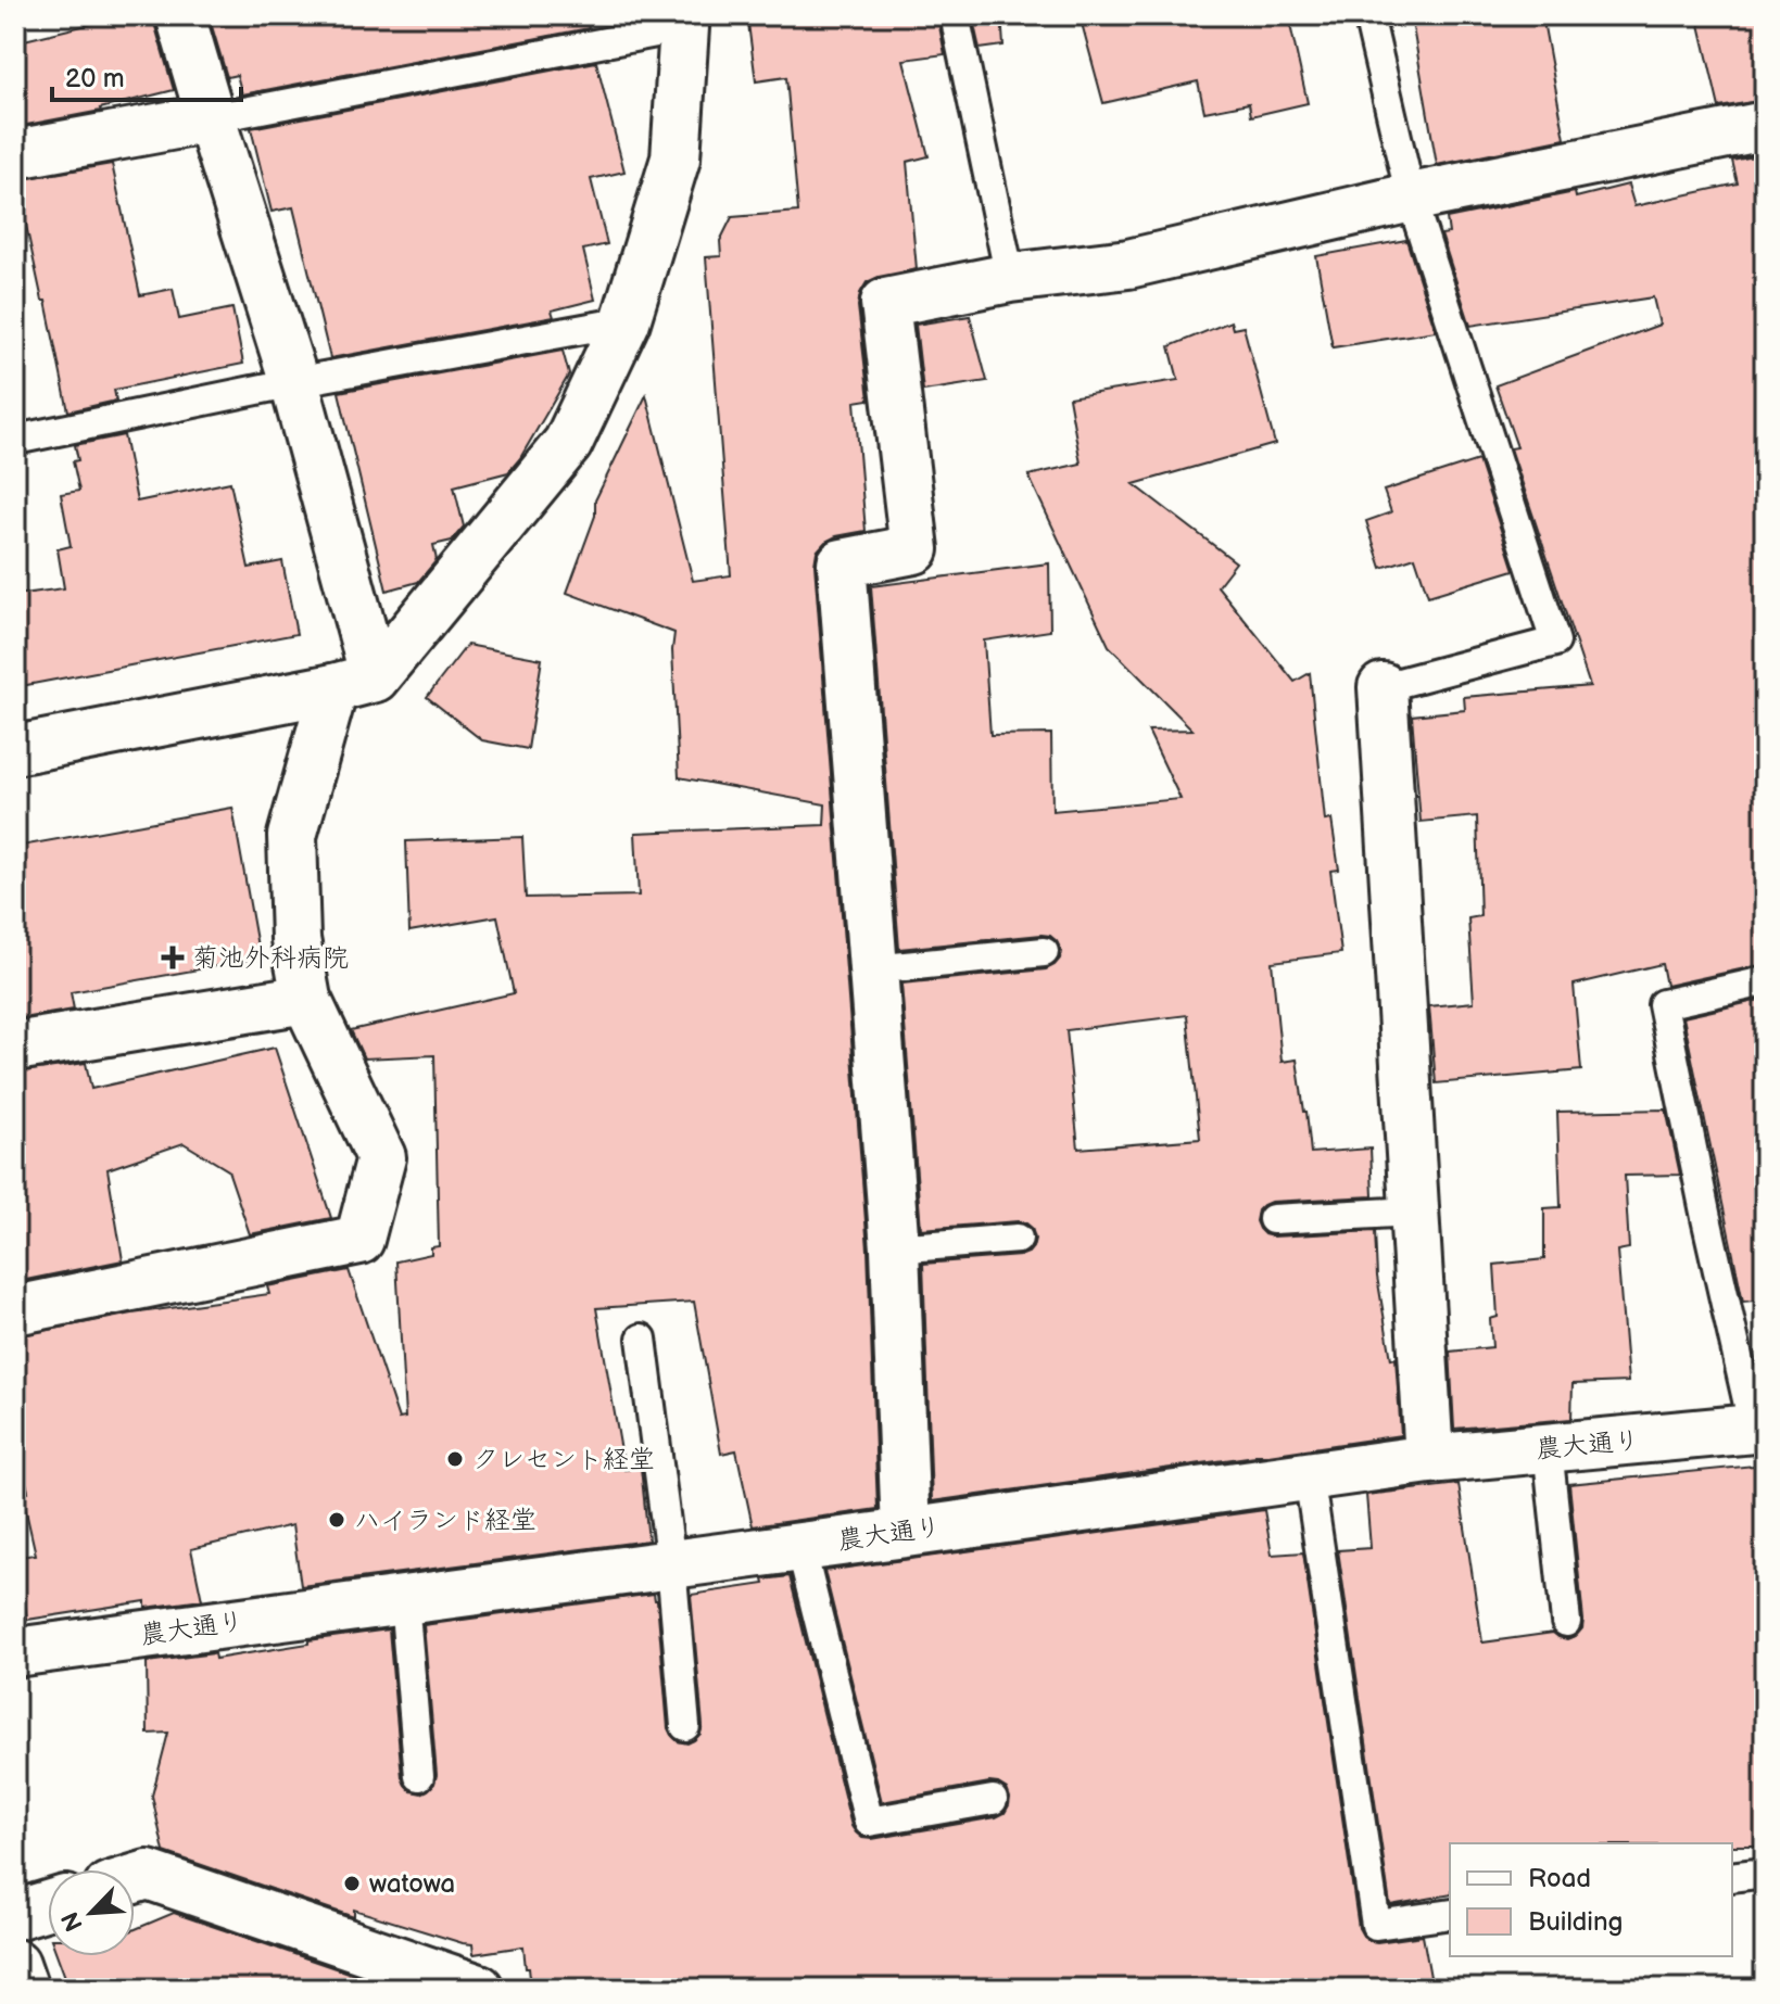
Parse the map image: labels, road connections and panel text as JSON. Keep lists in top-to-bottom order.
{
  "streets": {
    "street": ["農大通り"]
  },
  "places": {
    "health": ["菊池外科病院"],
    "other": ["クレセント経堂", "ハイランド経堂", "watowa"]
  },
  "legend": ["Road", "Building"],
  "scale_bar": "20 m",
  "north": "bottom left"
}
